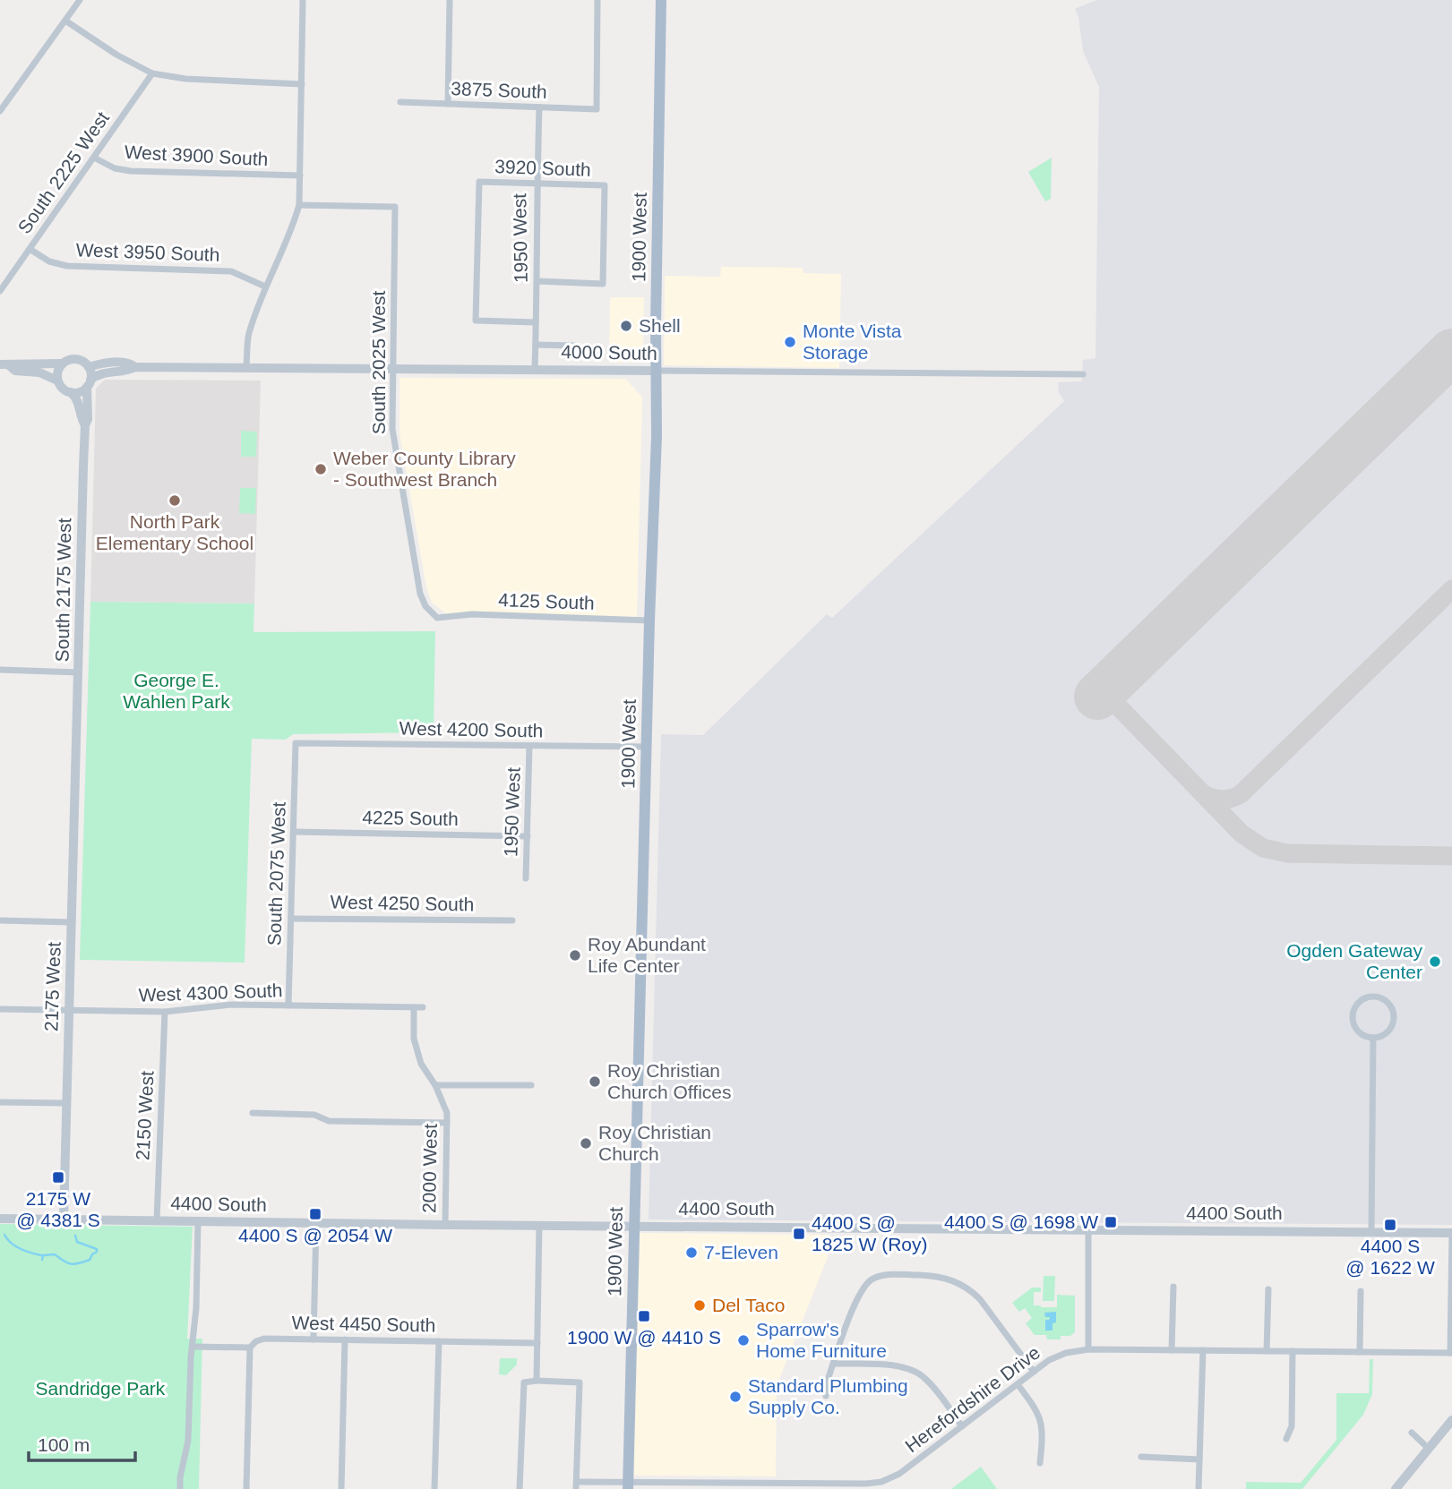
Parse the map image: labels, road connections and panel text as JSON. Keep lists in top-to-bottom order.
{
  "streets": {
    "main road": ["1900 West"],
    "street": [
      "3875 South",
      "West 3900 South",
      "3920 South",
      "South 2225 West",
      "1950 West",
      "West 3950 South",
      "4000 South",
      "South 2025 West",
      "South 2175 West",
      "4125 South",
      "West 4200 South",
      "4225 South",
      "South 2075 West",
      "West 4250 South",
      "2175 West",
      "West 4300 South",
      "2150 West",
      "2000 West",
      "4400 South",
      "West 4450 South",
      "Herefordshire Drive"
    ]
  },
  "crossings": [
    ["3875 South", "1950 West"],
    ["West 3900 South", "South 2225 West"],
    ["3920 South", "1950 West"],
    ["South 2225 West", "West 3950 South"],
    ["1900 West", "4000 South"],
    ["1900 West", "4125 South"],
    ["1900 West", "West 4200 South"],
    ["1900 West", "4400 South"],
    ["1900 West", "Herefordshire Drive"],
    ["1950 West", "4000 South"],
    ["1950 West", "West 4200 South"],
    ["1950 West", "4225 South"],
    ["4000 South", "South 2025 West"],
    ["4000 South", "South 2175 West"],
    ["South 2025 West", "4125 South"],
    ["South 2175 West", "2175 West"],
    ["West 4200 South", "South 2075 West"],
    ["4225 South", "South 2075 West"],
    ["South 2075 West", "West 4250 South"],
    ["South 2075 West", "West 4300 South"],
    ["2175 West", "West 4300 South"],
    ["2175 West", "4400 South"],
    ["West 4300 South", "2150 West"],
    ["West 4300 South", "2000 West"],
    ["2150 West", "4400 South"],
    ["2000 West", "4400 South"]
  ],
  "parks": ["George E. Wahlen Park", "Sandridge Park"],
  "places": {
    "other": [
      "Shell",
      "Monte Vista Storage",
      "Weber County Library - Southwest Branch",
      "North Park Elementary School",
      "Roy Abundant Life Center",
      "Ogden Gateway Center",
      "Roy Christian Church Offices",
      "Roy Christian Church",
      "7-Eleven",
      "Del Taco",
      "Sparrow's Home Furniture",
      "Standard Plumbing Supply Co."
    ],
    "transit": [
      "2175 W @ 4381 S",
      "4400 S @ 2054 W",
      "4400 S @ 1698 W",
      "4400 S @ 1622 W",
      "4400 S @ 1825 W (Roy)",
      "1900 W @ 4410 S"
    ]
  },
  "scale_bar": "100 m"
}
